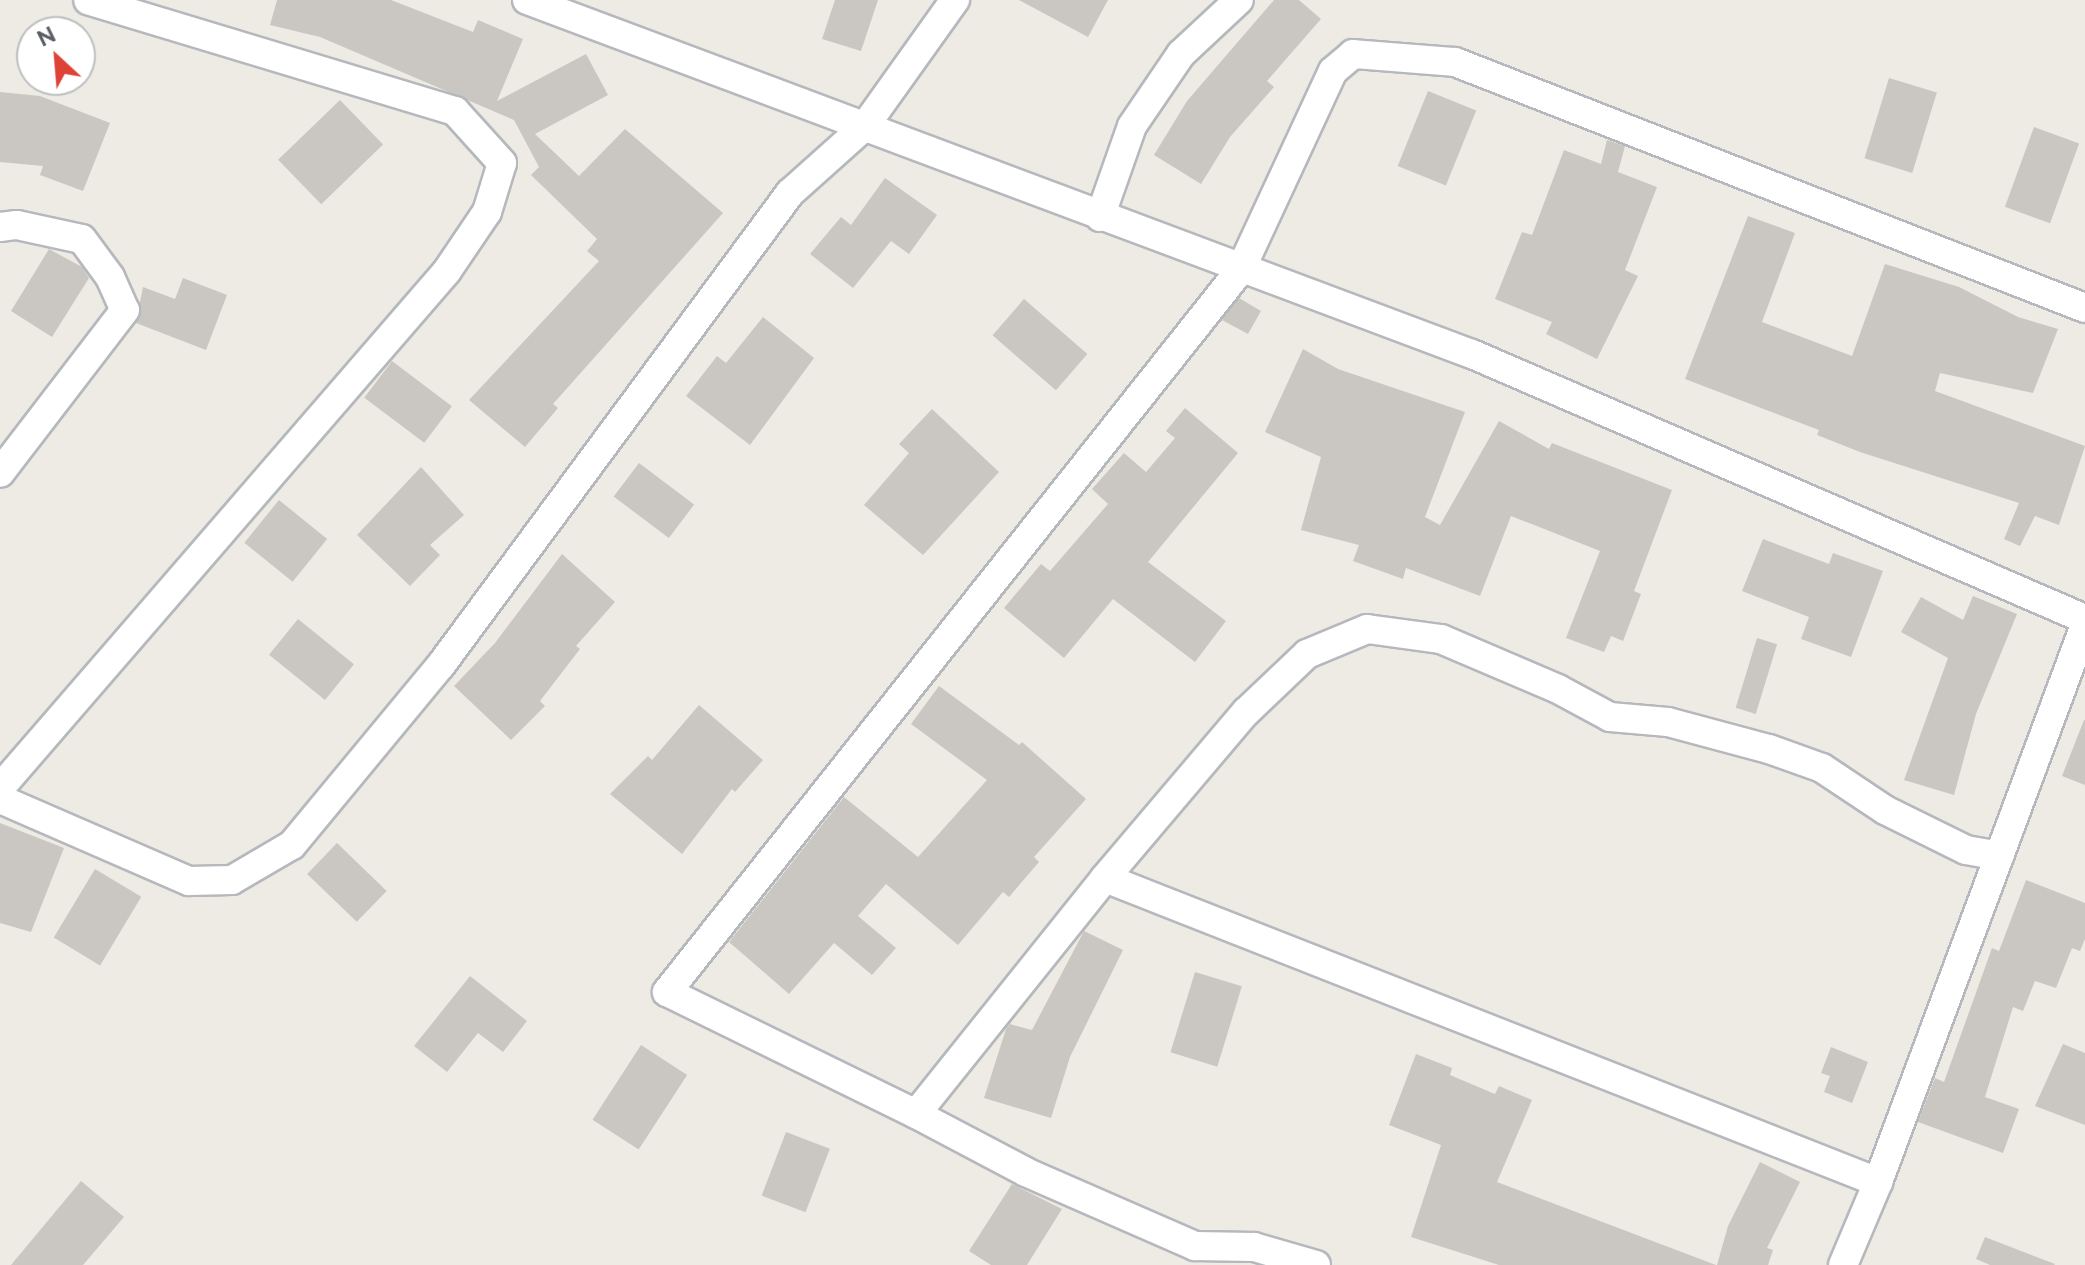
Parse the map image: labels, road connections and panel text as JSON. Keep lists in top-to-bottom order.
{
  "north": "top left"
}
